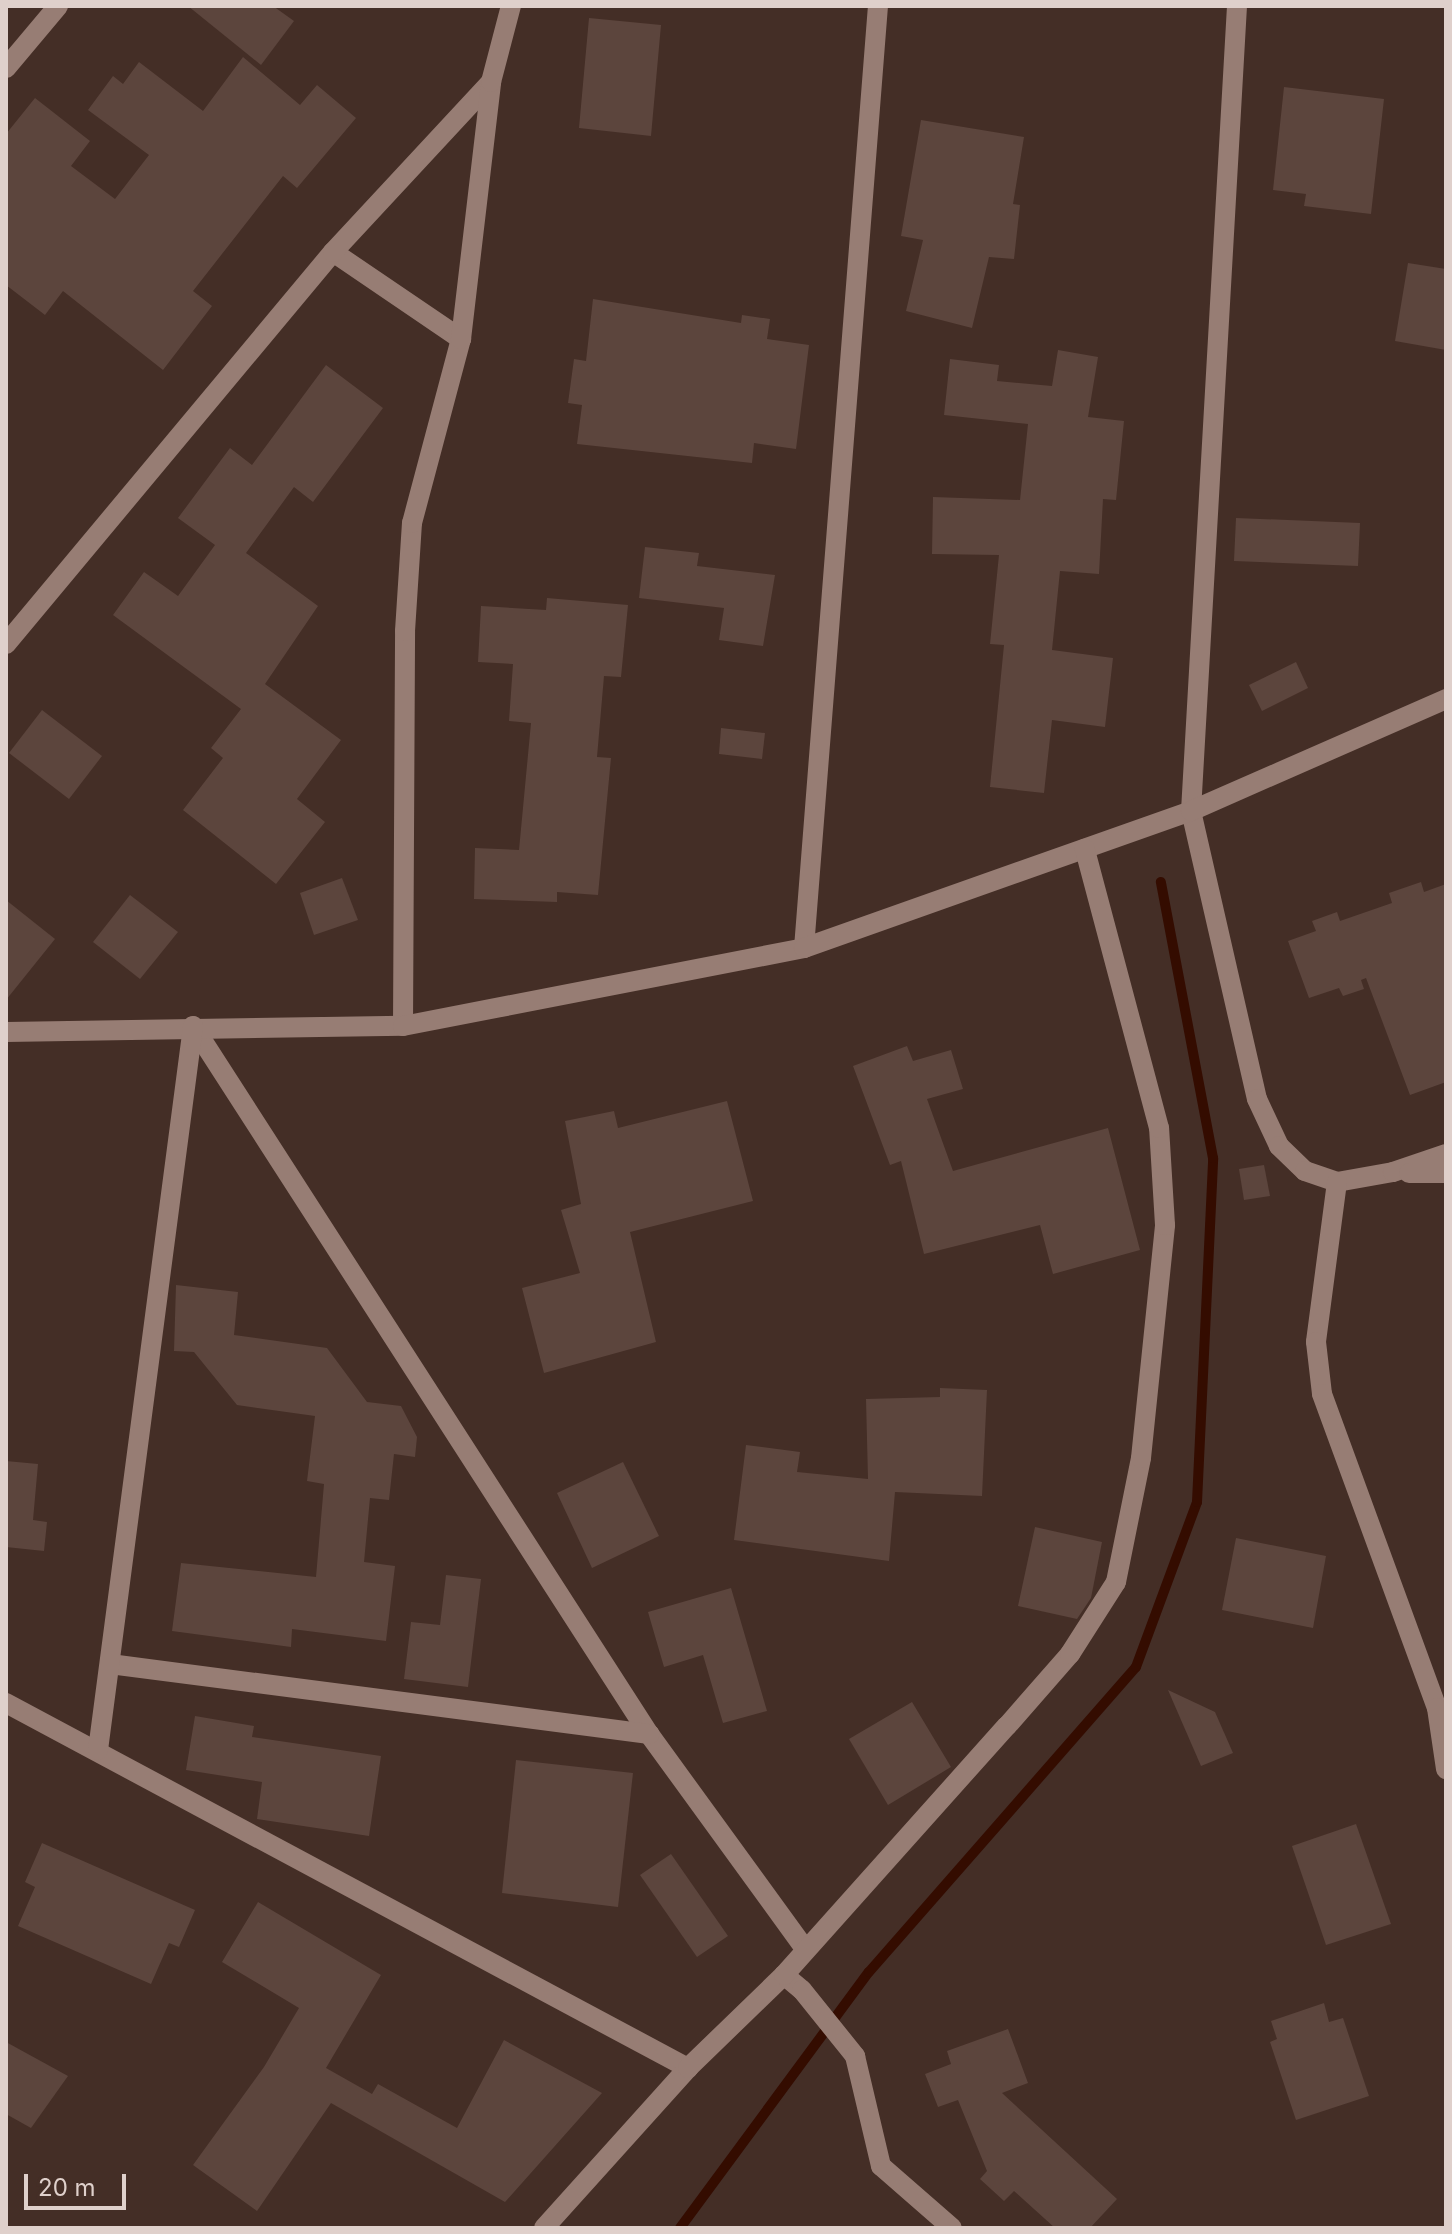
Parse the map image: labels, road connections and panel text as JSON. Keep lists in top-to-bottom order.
{
  "scale_bar": "20 m"
}
